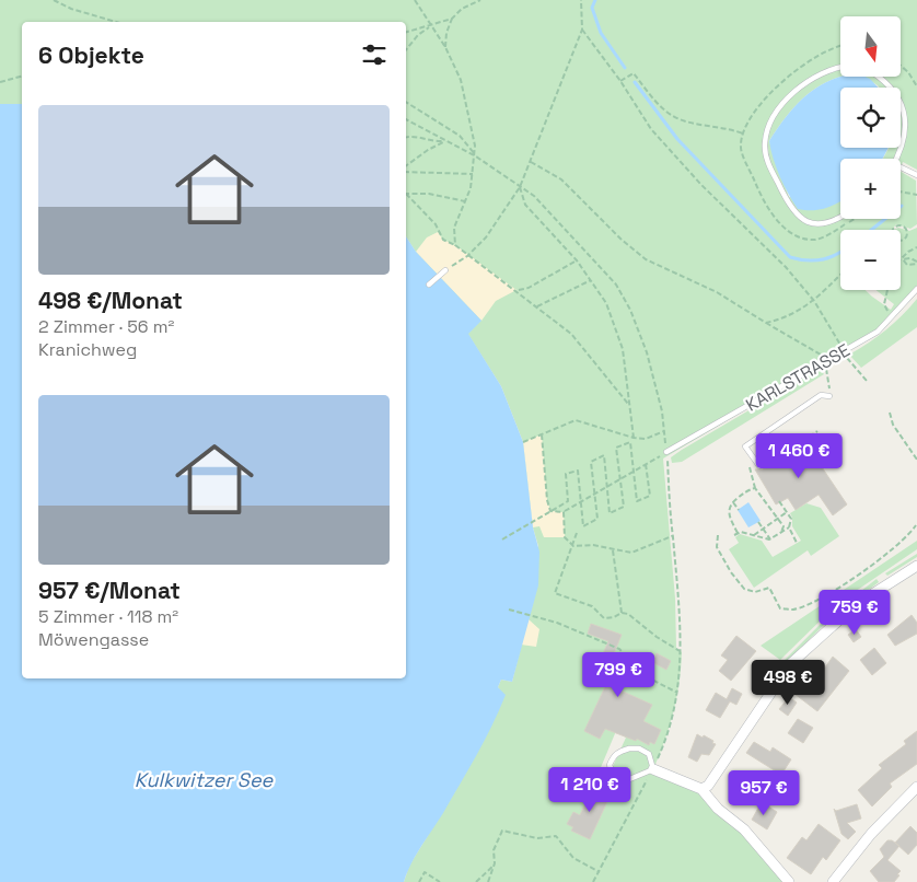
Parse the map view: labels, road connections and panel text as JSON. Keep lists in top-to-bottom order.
{
  "streets": {
    "lane": ["KARLSTRASSE"]
  },
  "water": ["Kulkwitzer See"],
  "north": "bottom",
  "page": {
    "map_buttons": ["+", "−"],
    "heading": "6 Objekte",
    "list": [
      {
        "name": "498 €/Monat",
        "note": "2 Zimmer · 56 m² · Kranichweg"
      },
      {
        "name": "957 €/Monat",
        "note": "5 Zimmer · 118 m² · Möwengasse"
      }
    ],
    "price": [
      "1 460 €",
      "759 €",
      "799 €",
      "498 €",
      "1 210 €",
      "957 €"
    ]
  }
}
